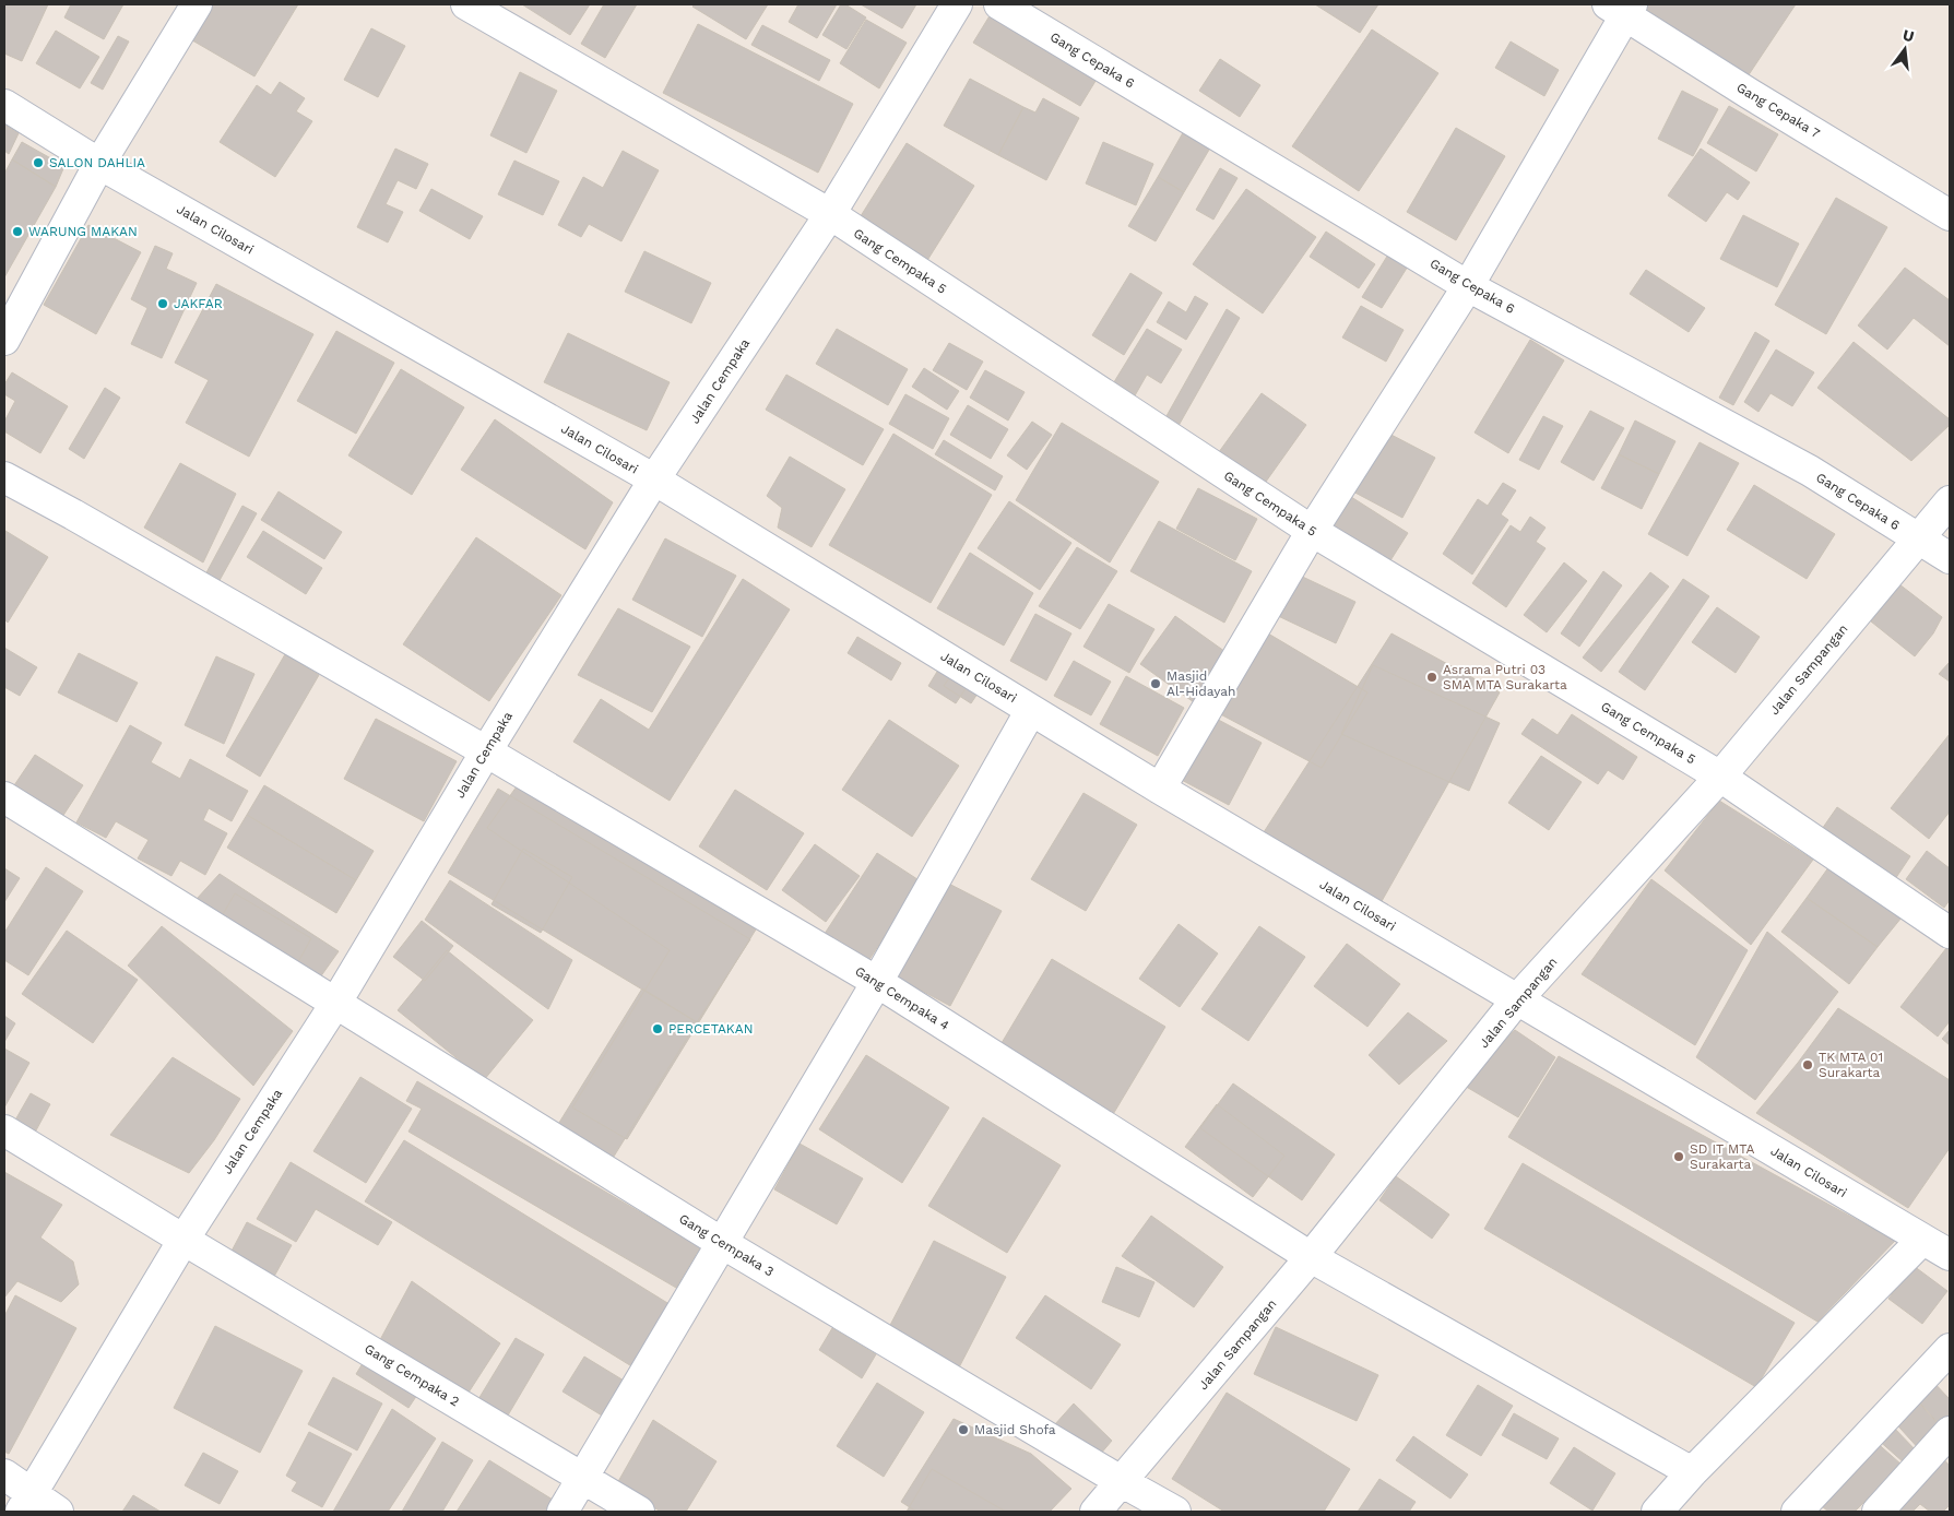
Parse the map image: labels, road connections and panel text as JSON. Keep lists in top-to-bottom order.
{
  "streets": {
    "street": [
      "Gang Cepaka 6",
      "Gang Cepaka 7",
      "Jalan Cilosari",
      "Gang Cempaka 5",
      "Jalan Cempaka",
      "Jalan Sampangan",
      "Gang Cempaka 4",
      "Gang Cempaka 3",
      "Gang Cempaka 2"
    ]
  },
  "crossings": [
    ["Gang Cepaka 6", "Jalan Sampangan"],
    ["Jalan Cilosari", "Jalan Cempaka"],
    ["Jalan Cilosari", "Jalan Sampangan"],
    ["Gang Cempaka 5", "Jalan Cempaka"],
    ["Gang Cempaka 5", "Jalan Sampangan"],
    ["Jalan Cempaka", "Gang Cempaka 4"],
    ["Jalan Cempaka", "Gang Cempaka 3"],
    ["Jalan Cempaka", "Gang Cempaka 2"],
    ["Jalan Sampangan", "Gang Cempaka 4"],
    ["Jalan Sampangan", "Gang Cempaka 3"]
  ],
  "places": [
    "SALON DAHLIA",
    "WARUNG MAKAN",
    "JAKFAR",
    "Asrama Putri 03 SMA MTA Surakarta",
    "Masjid Al-Hidayah",
    "PERCETAKAN",
    "TK MTA 01 Surakarta",
    "SD IT MTA Surakarta",
    "Masjid Shofa"
  ],
  "north": "top"
}
